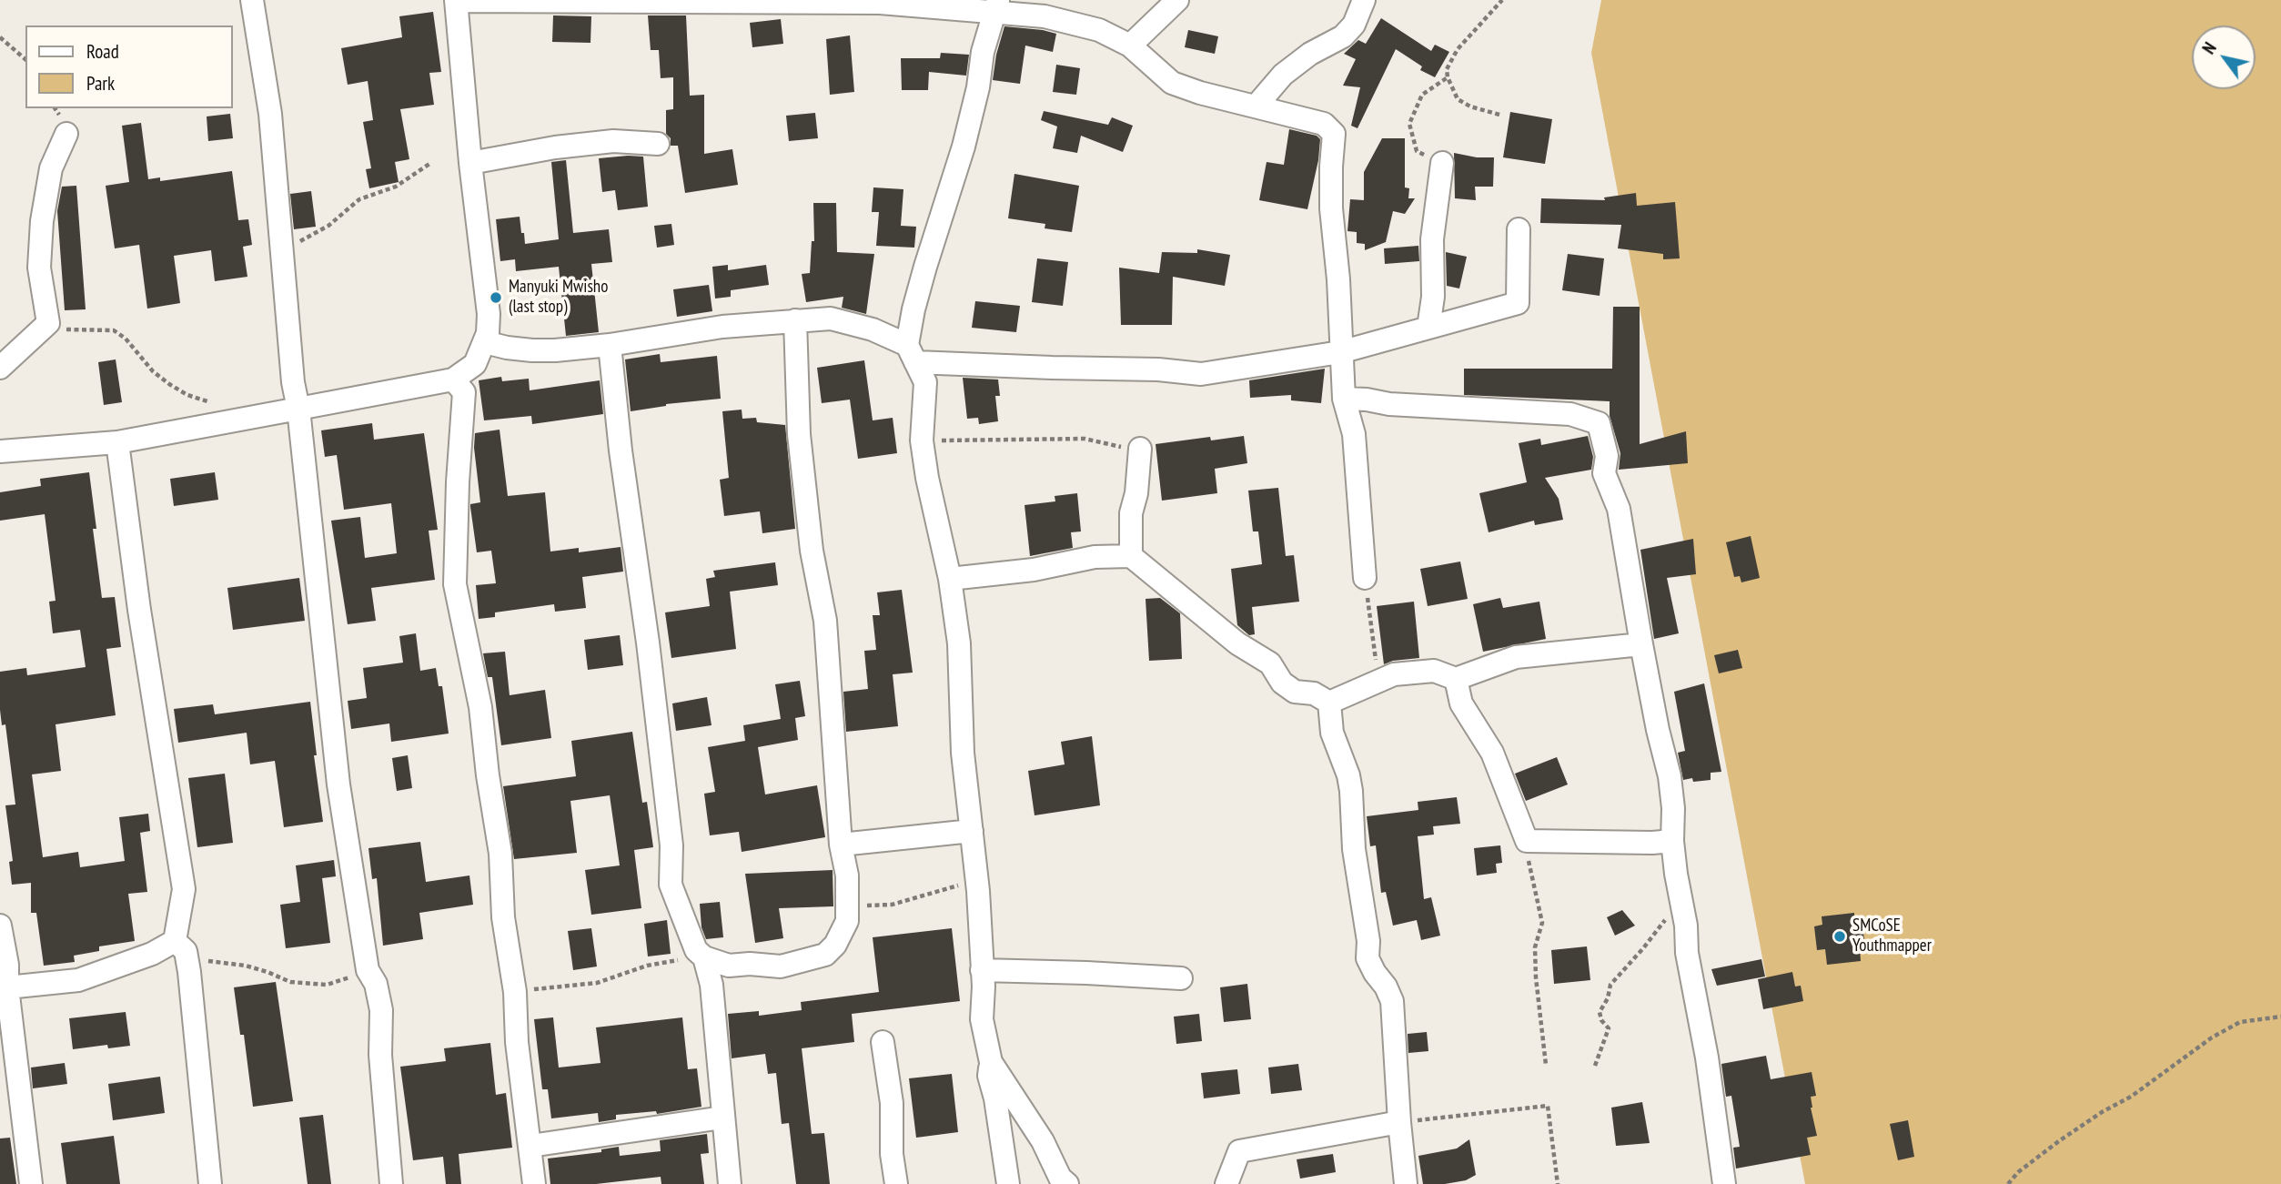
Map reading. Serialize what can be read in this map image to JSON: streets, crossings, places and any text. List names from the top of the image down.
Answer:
{
  "places": ["Manyuki Mwisho (last stop)", "SMCoSE Youthmapper"],
  "legend": ["Road", "Park"],
  "north": "top left"
}
